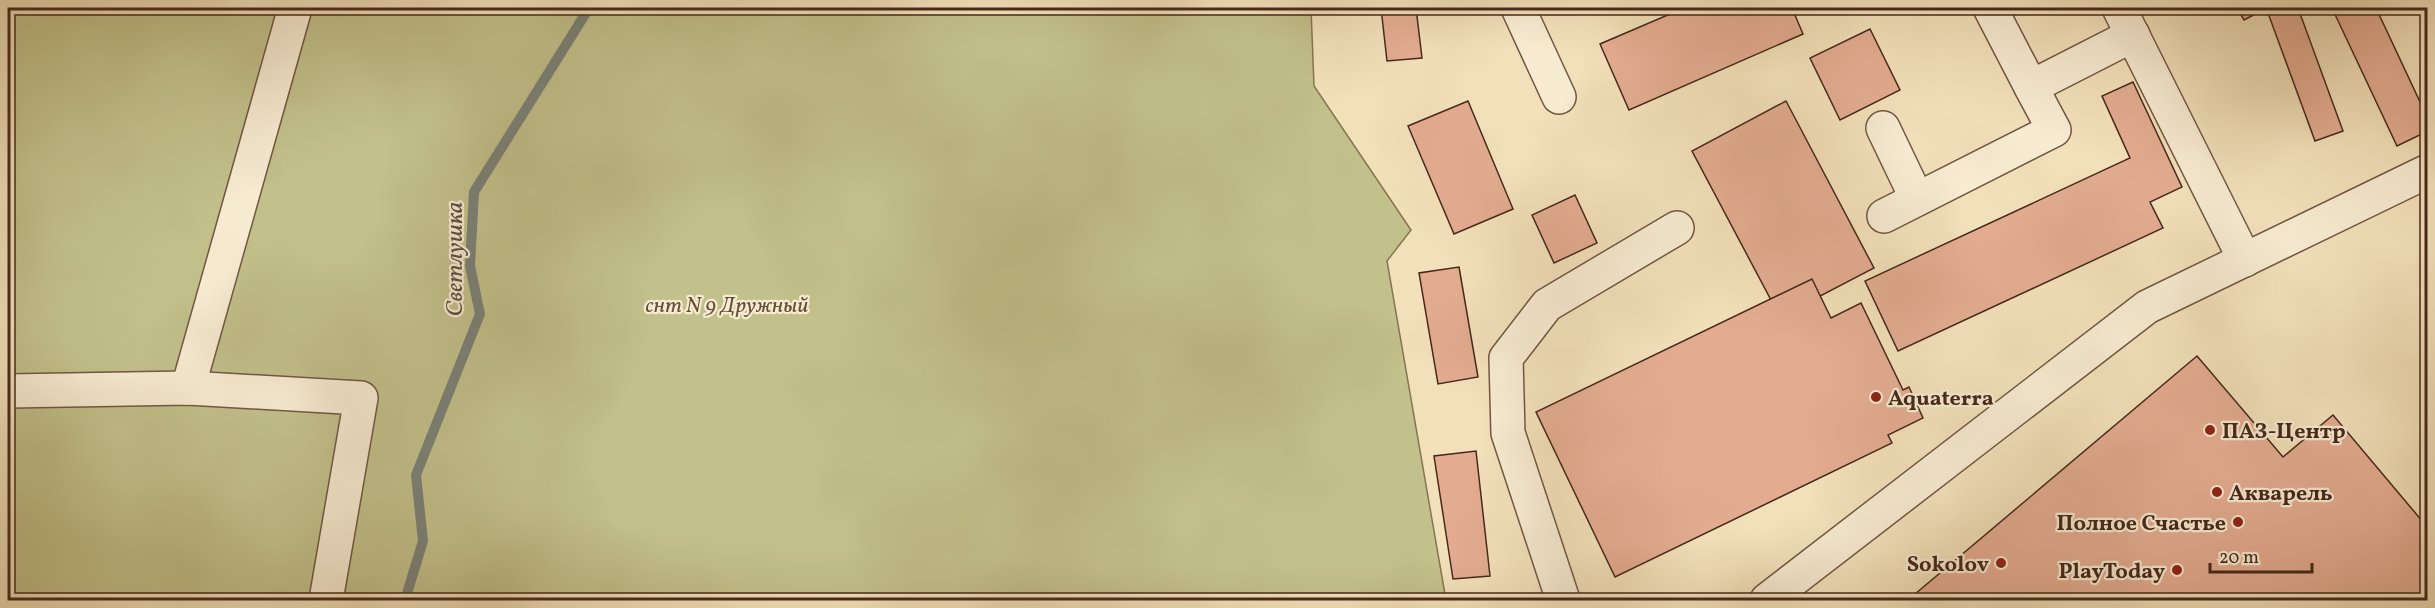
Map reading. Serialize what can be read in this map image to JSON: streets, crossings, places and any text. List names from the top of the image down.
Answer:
{
  "water": ["Светлушка"],
  "parks": ["снт N 9 Дружный"],
  "places": [
    "Aquaterra",
    "ПАЗ-Центр",
    "Акварель",
    "Полное Счастье",
    "Sokolov",
    "PlayToday"
  ],
  "scale_bar": "20 m"
}
